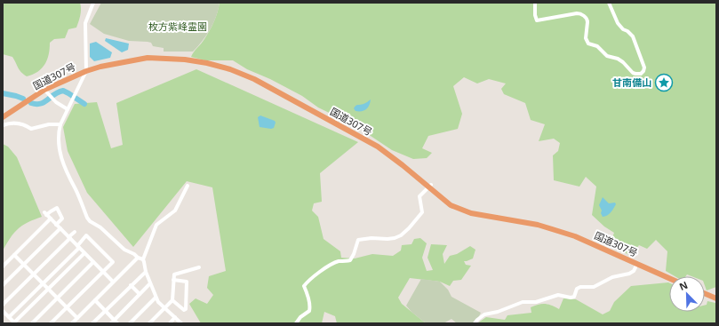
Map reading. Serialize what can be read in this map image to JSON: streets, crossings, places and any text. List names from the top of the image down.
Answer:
{
  "streets": {
    "highway": ["国道307号"]
  },
  "parks": ["枚方紫峰霊園"],
  "places": {
    "place": ["甘南備山"]
  },
  "north": "top left"
}
